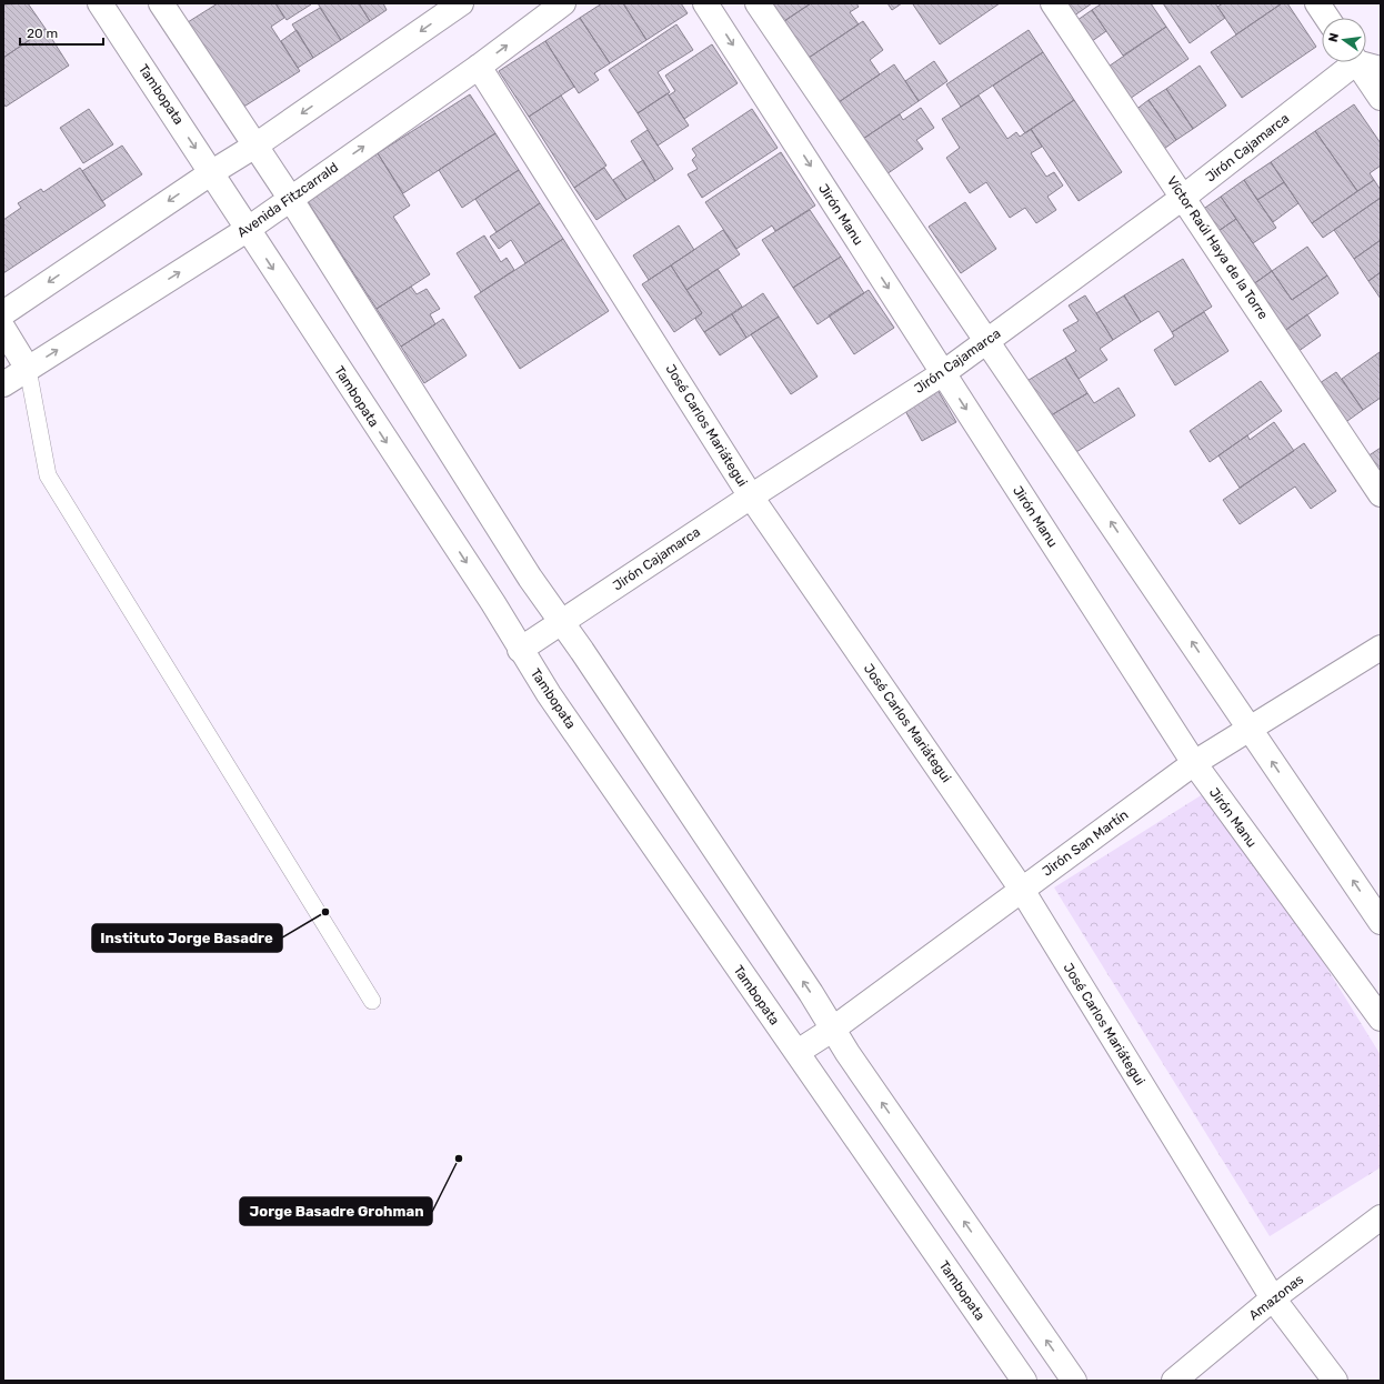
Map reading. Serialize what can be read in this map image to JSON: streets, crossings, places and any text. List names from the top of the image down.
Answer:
{
  "streets": {
    "street": [
      "Tambopata",
      "Jirón Cajamarca",
      "Avenida Fitzcarrald",
      "Jirón Manu",
      "Víctor Raúl Haya de la Torre",
      "José Carlos Mariátegui",
      "Jirón San Martín",
      "Amazonas"
    ]
  },
  "crossings": [
    ["Tambopata", "Jirón Cajamarca"],
    ["Tambopata", "Avenida Fitzcarrald"],
    ["Tambopata", "Jirón San Martín"],
    ["Jirón Cajamarca", "Jirón Manu"],
    ["Jirón Cajamarca", "Víctor Raúl Haya de la Torre"],
    ["Jirón Cajamarca", "José Carlos Mariátegui"],
    ["Avenida Fitzcarrald", "José Carlos Mariátegui"],
    ["Jirón Manu", "Jirón San Martín"],
    ["José Carlos Mariátegui", "Jirón San Martín"],
    ["José Carlos Mariátegui", "Amazonas"]
  ],
  "places": ["Instituto Jorge Basadre", "Jorge Basadre Grohman"],
  "scale_bar": "20 m",
  "north": "left"
}
